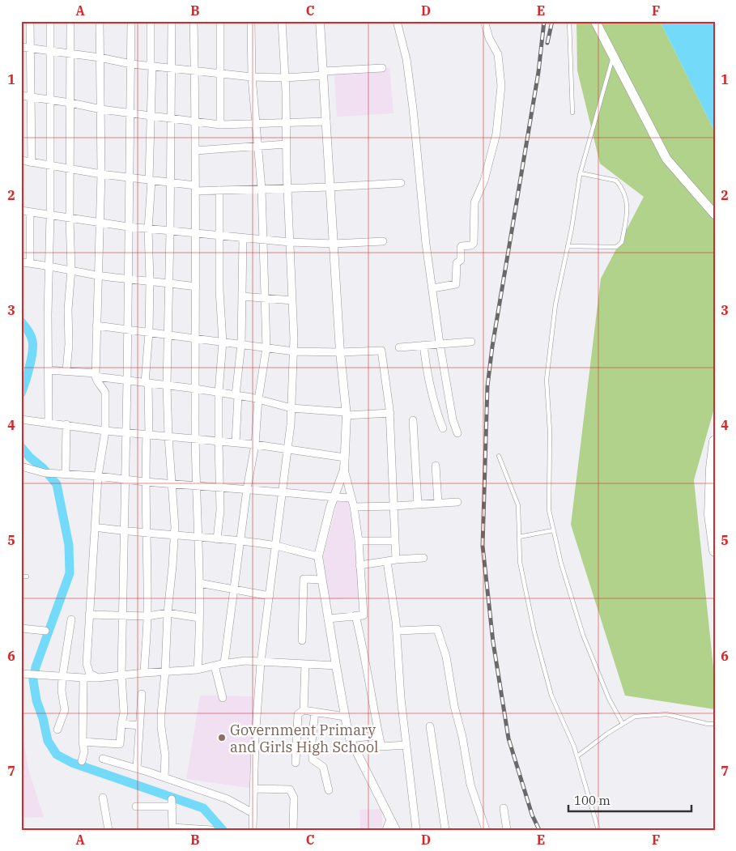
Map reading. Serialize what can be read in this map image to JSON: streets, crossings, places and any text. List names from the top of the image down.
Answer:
{
  "places": ["Government Primary and Girls High School"],
  "scale_bar": "100 m",
  "grid": {
    "columns": [
      "A",
      "B",
      "C",
      "D",
      "E",
      "F"
    ],
    "rows": [
      "1",
      "2",
      "3",
      "4",
      "5",
      "6",
      "7"
    ]
  }
}
